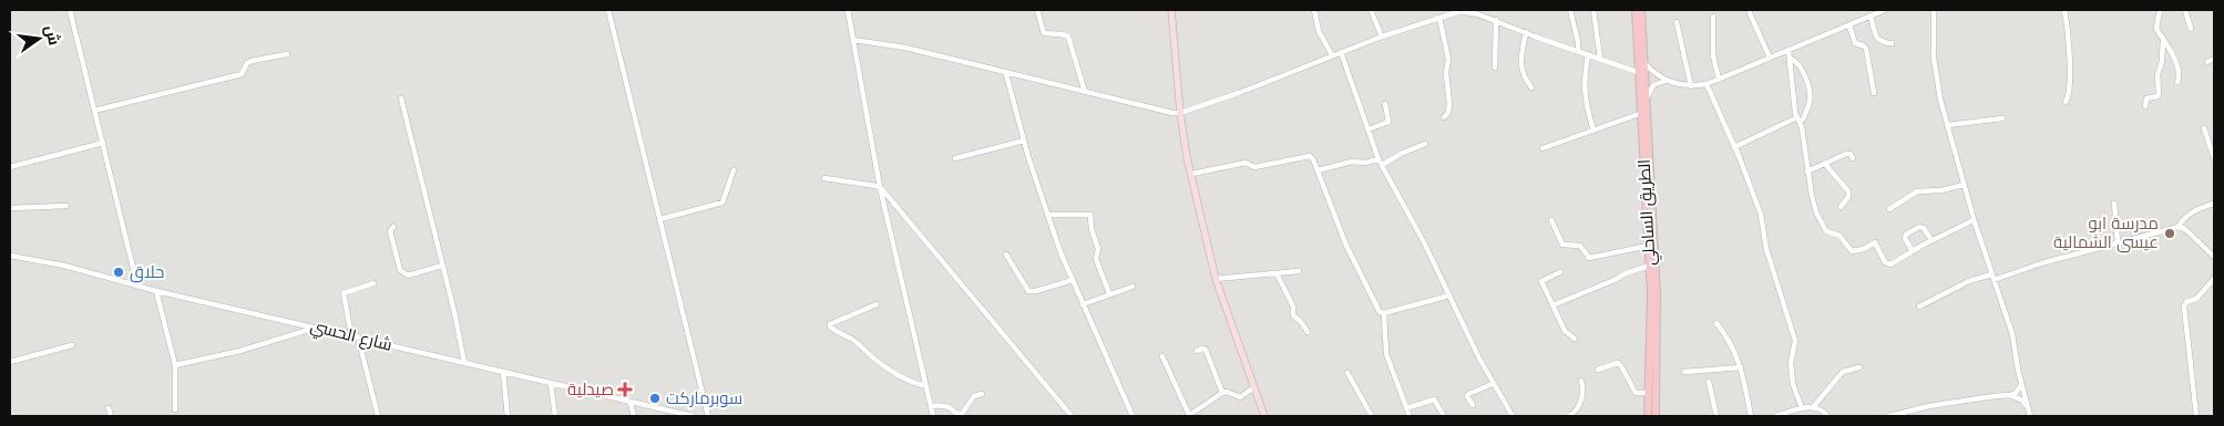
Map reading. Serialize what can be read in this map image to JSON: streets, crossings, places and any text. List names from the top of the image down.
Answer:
{
  "streets": {
    "highway": ["الطريق الساحلي"],
    "street": ["شارع الحسي"]
  },
  "places": {
    "other": ["مدرسة ابو عيسى الشمالية", "حلاق", "سوبرماركت"],
    "health": ["صيدلية"]
  },
  "north": "right"
}
